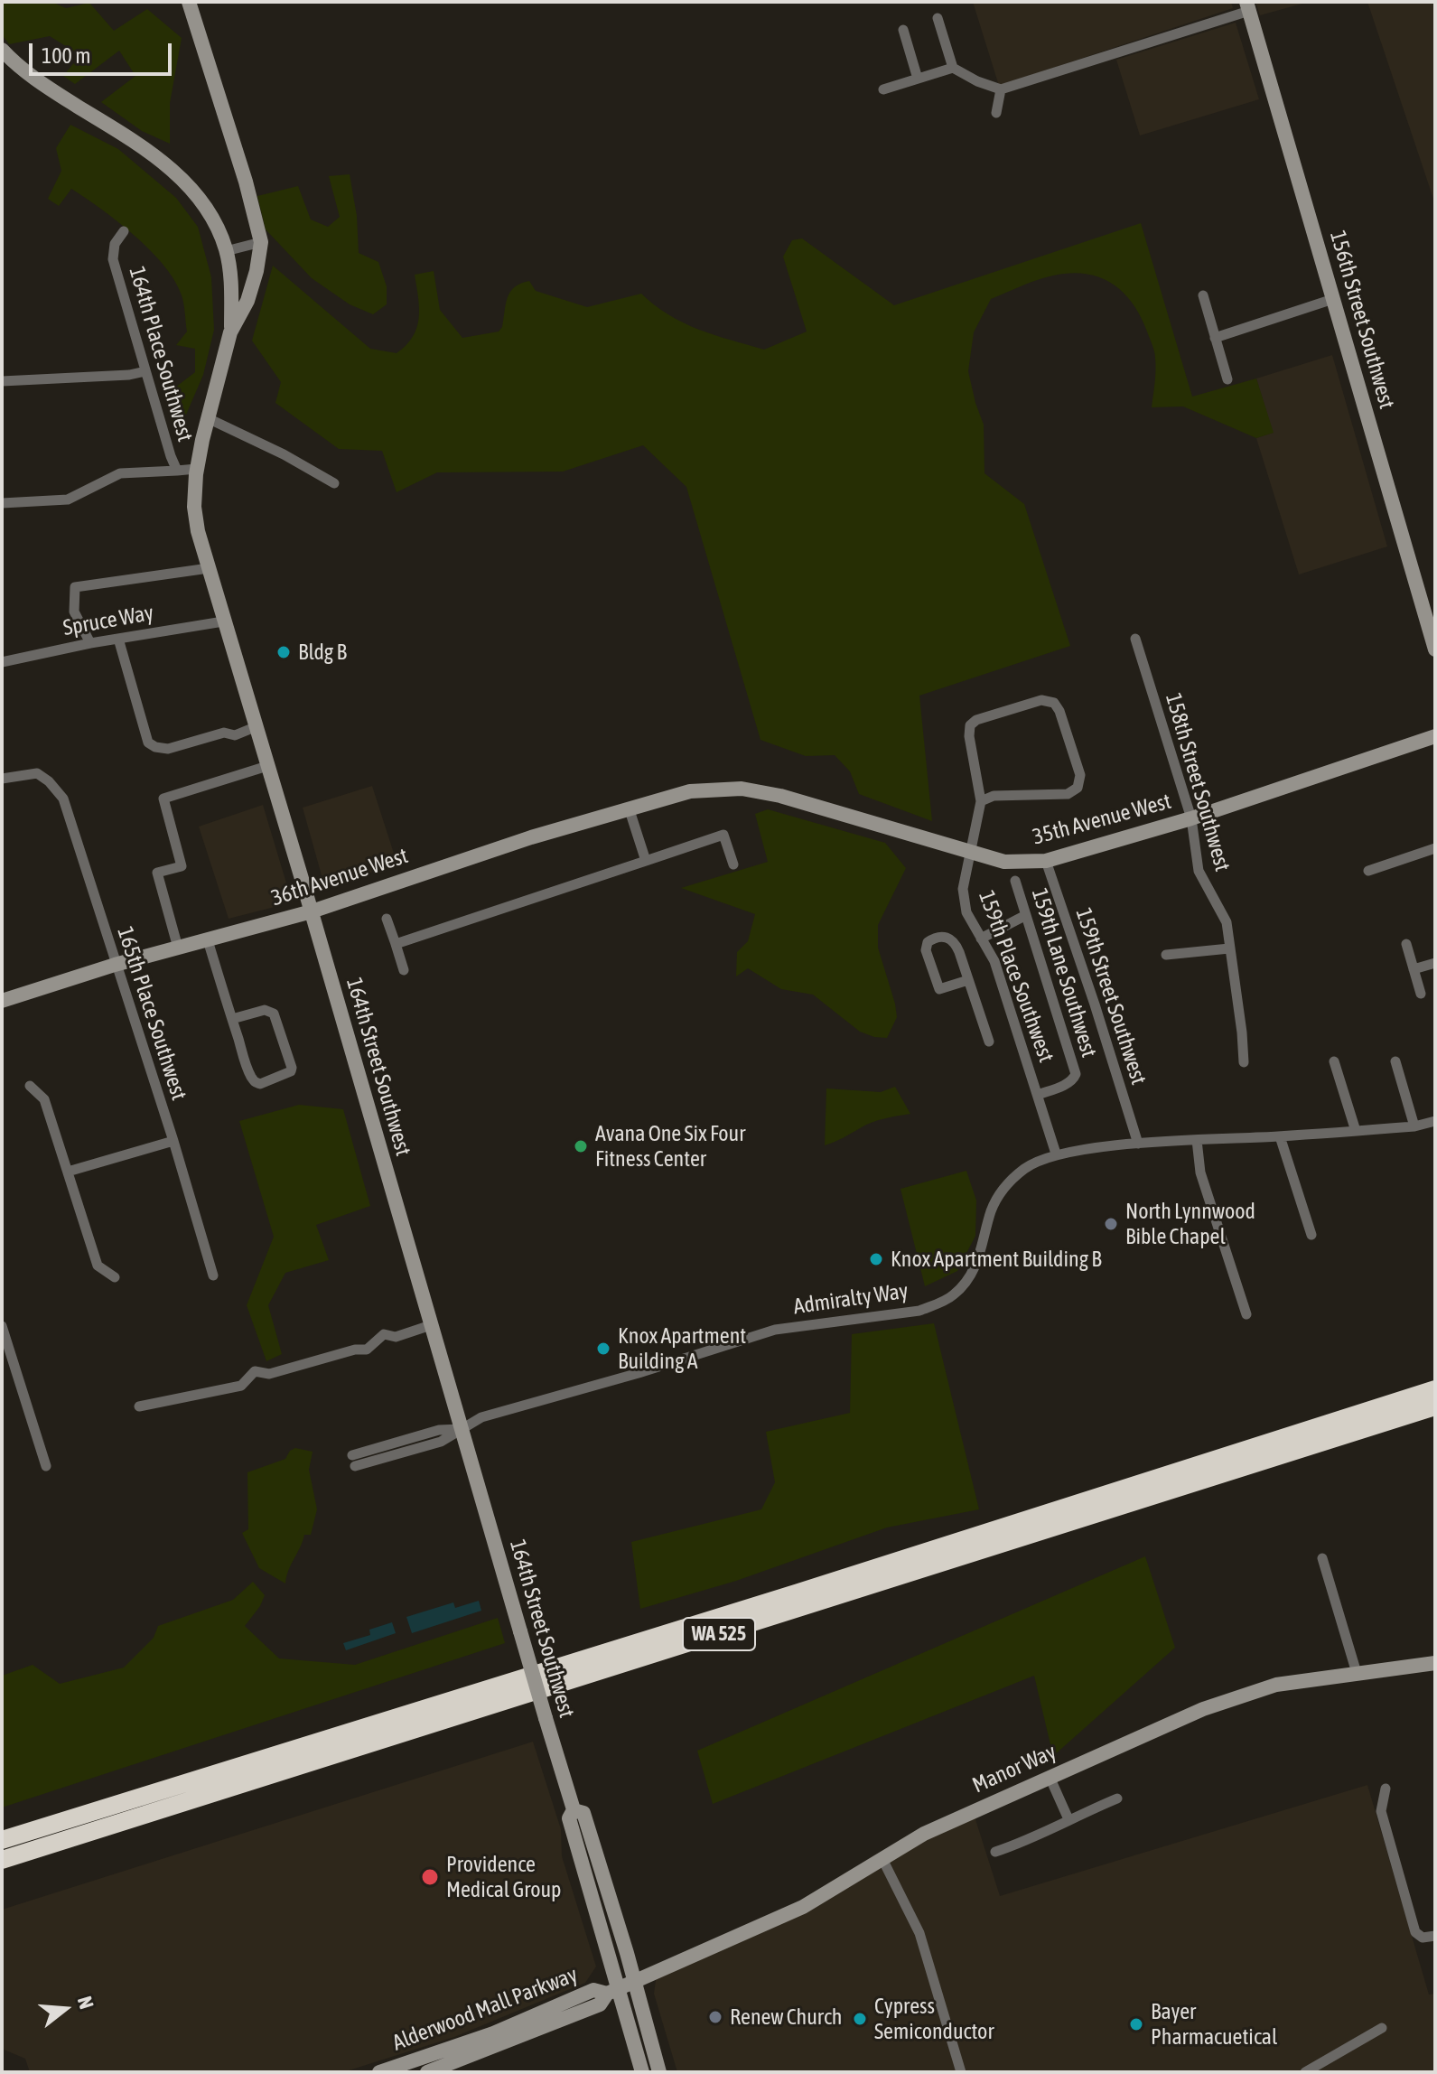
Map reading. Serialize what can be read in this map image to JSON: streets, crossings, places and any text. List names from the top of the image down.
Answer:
{
  "streets": {
    "highway": ["WA 525"],
    "main road": [
      "156th Street Southwest",
      "35th Avenue West",
      "36th Avenue West",
      "164th Street Southwest",
      "Manor Way",
      "Alderwood Mall Parkway"
    ],
    "street": [
      "164th Place Southwest",
      "Spruce Way",
      "158th Street Southwest",
      "159th Lane Southwest",
      "159th Place Southwest",
      "159th Street Southwest",
      "165th Place Southwest",
      "Admiralty Way"
    ]
  },
  "crossings": [
    ["164th Place Southwest", "164th Street Southwest"],
    ["Spruce Way", "164th Street Southwest"],
    ["158th Street Southwest", "35th Avenue West"],
    ["35th Avenue West", "36th Avenue West"],
    ["35th Avenue West", "159th Place Southwest"],
    ["35th Avenue West", "159th Street Southwest"],
    ["36th Avenue West", "165th Place Southwest"],
    ["36th Avenue West", "164th Street Southwest"],
    ["159th Lane Southwest", "159th Place Southwest"],
    ["159th Place Southwest", "Admiralty Way"],
    ["159th Street Southwest", "Admiralty Way"],
    ["164th Street Southwest", "Admiralty Way"],
    ["164th Street Southwest", "Manor Way"],
    ["164th Street Southwest", "Alderwood Mall Parkway"],
    ["Manor Way", "Alderwood Mall Parkway"]
  ],
  "places": [
    "Bldg B",
    "Avana One Six Four Fitness Center",
    "North Lynnwood Bible Chapel",
    "Knox Apartment Building B",
    "Knox Apartment Building A",
    "Providence Medical Group",
    "Renew Church",
    "Cypress Semiconductor",
    "Bayer Pharmacuetical"
  ],
  "scale_bar": "100 m",
  "north": "right"
}
